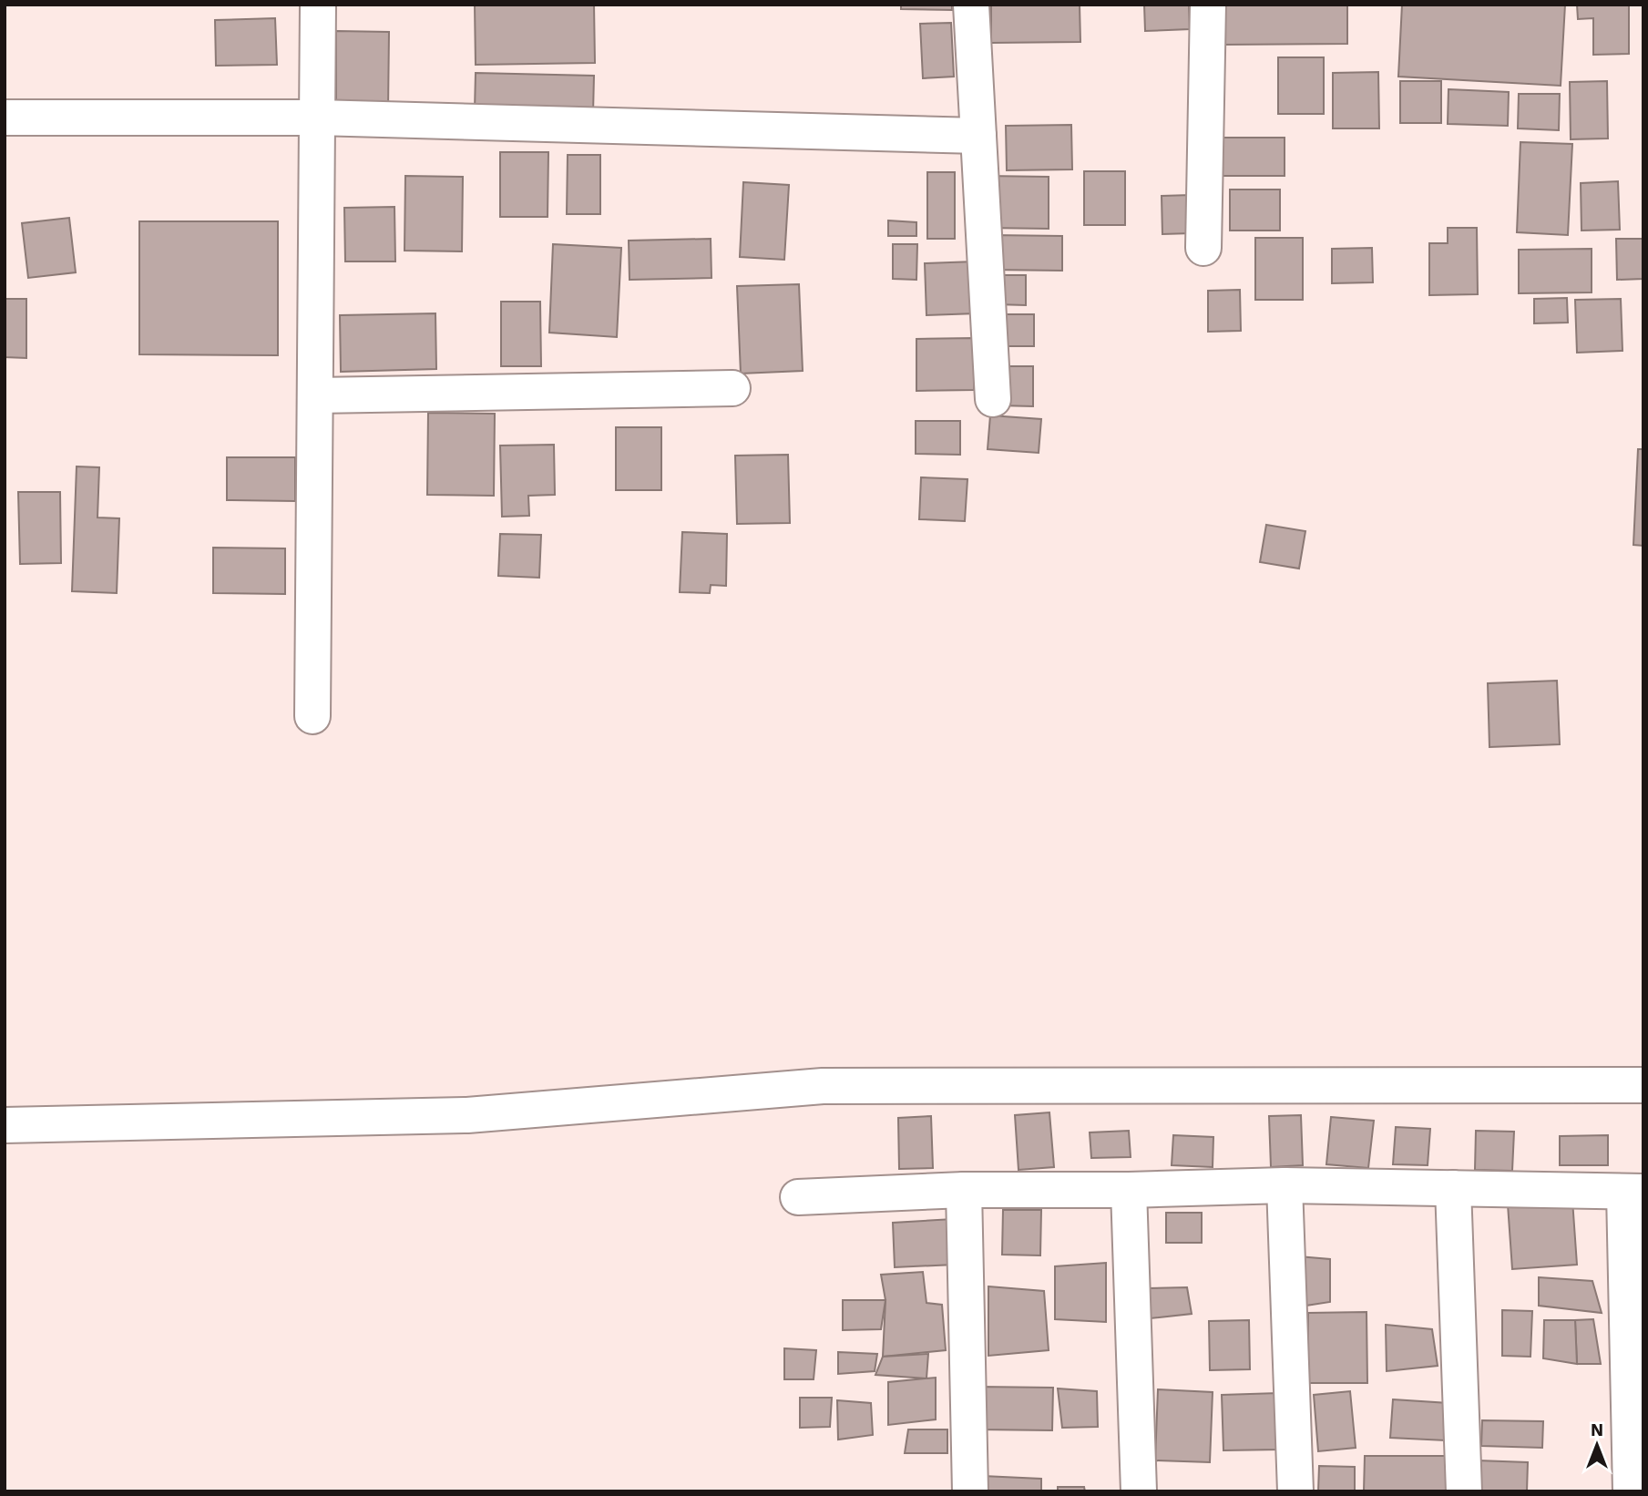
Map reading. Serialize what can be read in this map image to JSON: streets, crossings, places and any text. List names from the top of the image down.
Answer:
{
  "north": "top"
}
